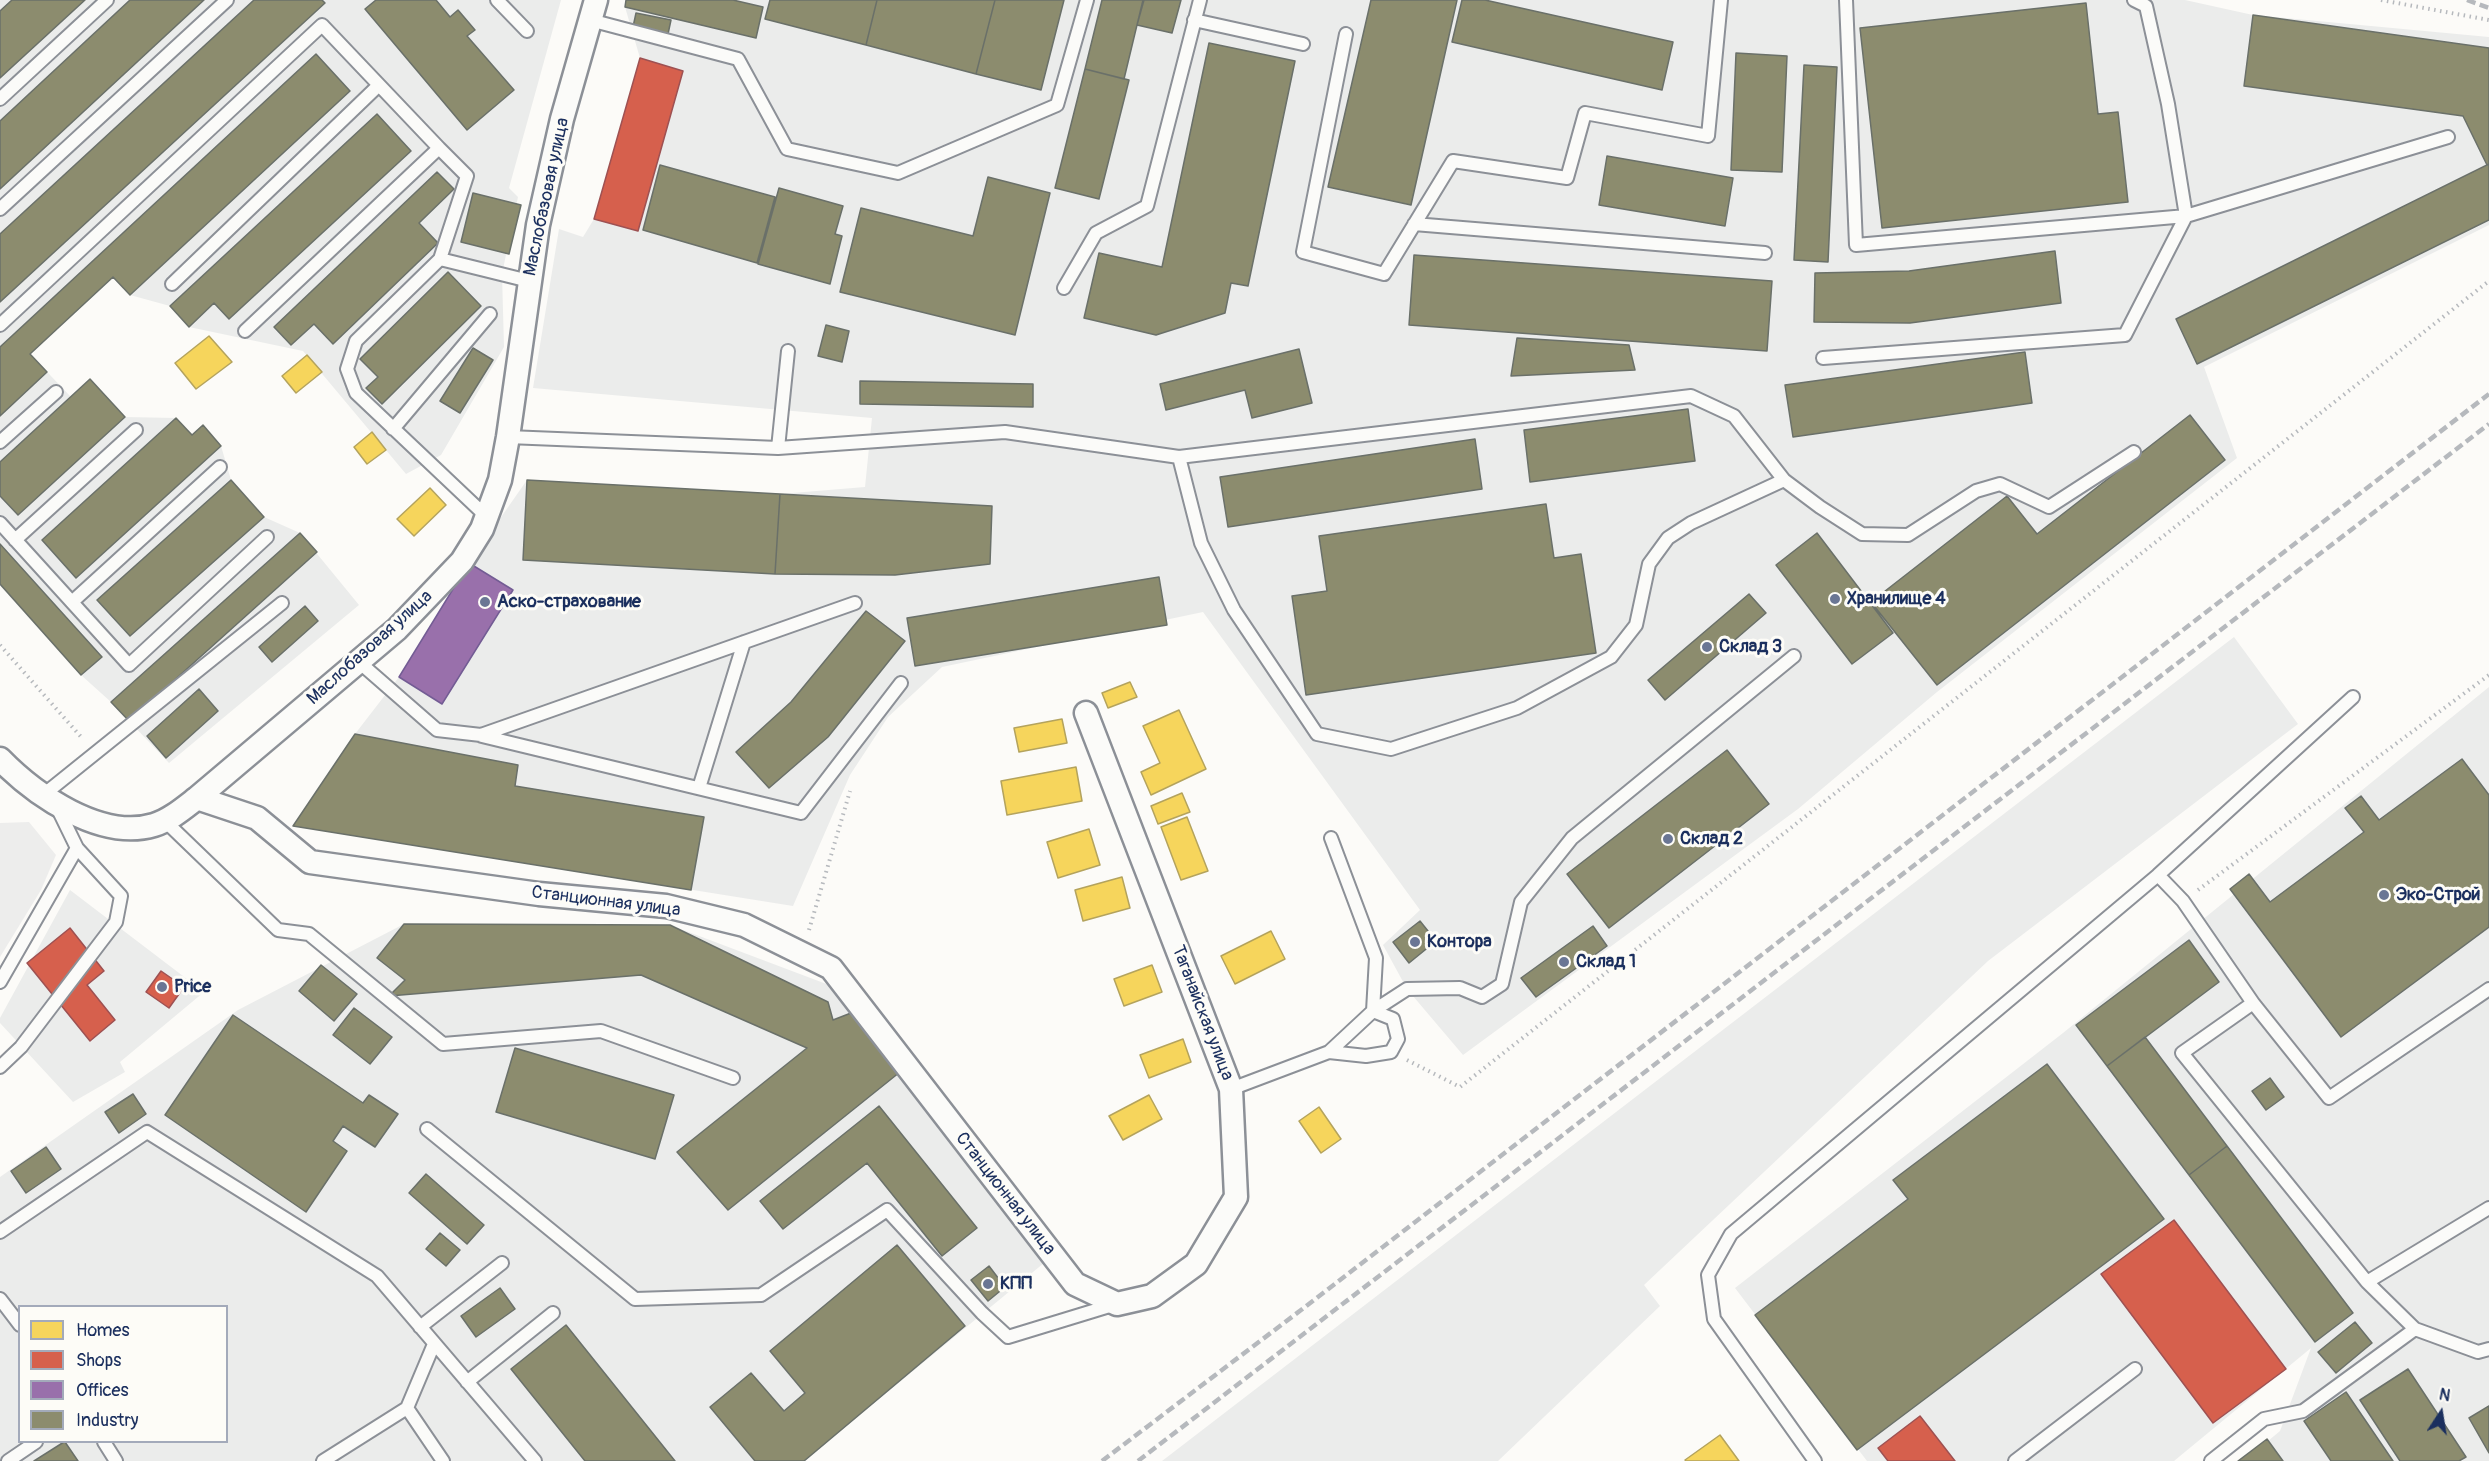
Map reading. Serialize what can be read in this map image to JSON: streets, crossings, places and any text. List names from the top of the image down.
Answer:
{
  "streets": {
    "street": ["Маслобазовая улица", "Станционная улица", "Таганайская улица"]
  },
  "crossings": [
    ["Маслобазовая улица", "Станционная улица"],
    ["Станционная улица", "Таганайская улица"]
  ],
  "places": [
    "Хранилище 4",
    "Аско-страхование",
    "Склад 3",
    "Склад 2",
    "Эко-Строй",
    "Контора",
    "Склад 1",
    "Price",
    "КПП"
  ],
  "legend": [
    "Homes",
    "Shops",
    "Offices",
    "Industry"
  ],
  "north": "top"
}
